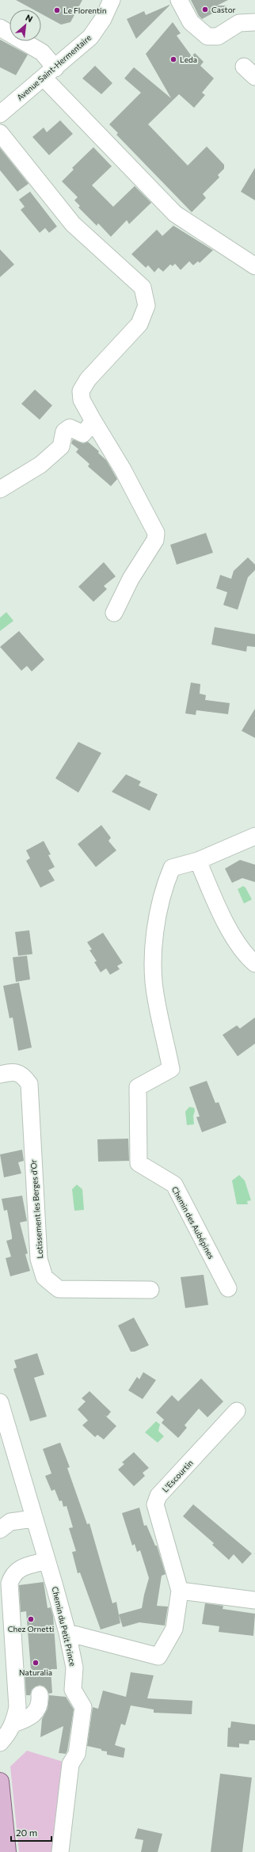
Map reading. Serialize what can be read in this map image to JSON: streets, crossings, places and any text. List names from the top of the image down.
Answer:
{
  "streets": {
    "street": [
      "Avenue Saint-Hermentaire",
      "Lotissement les Berges d'Or",
      "Chemin des Aubépines",
      "L'Escourtin",
      "Chemin du Petit Prince"
    ]
  },
  "crossings": [
    ["L'Escourtin", "Chemin du Petit Prince"]
  ],
  "places": [
    "Castor",
    "Le Florentin",
    "Leda",
    "Chez Ornetti",
    "Naturalia"
  ],
  "scale_bar": "20 m",
  "north": "top right"
}
